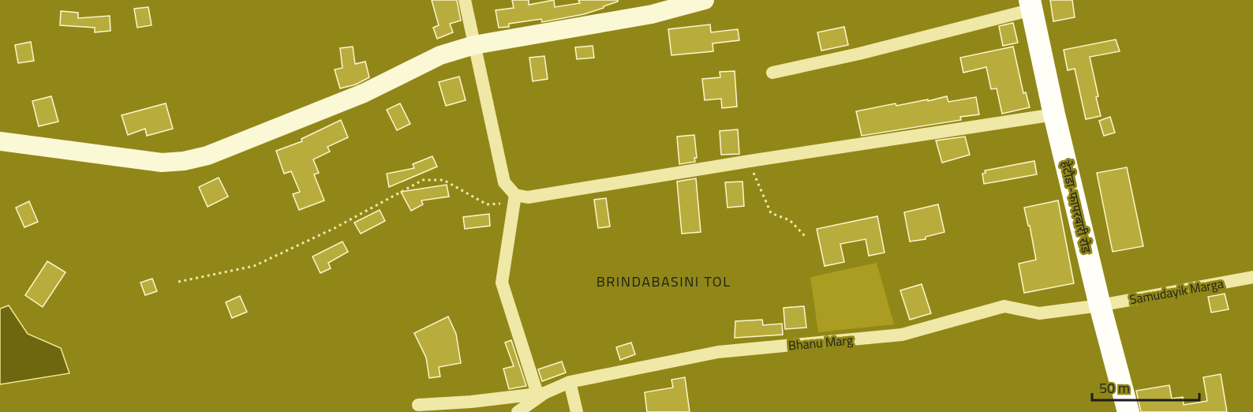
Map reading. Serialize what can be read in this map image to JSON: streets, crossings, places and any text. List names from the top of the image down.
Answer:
{
  "streets": {
    "highway": ["हेटौडा-फापरबारी रोड"],
    "street": ["Samudayik Marga", "Bhanu Marg"]
  },
  "crossings": [
    ["हेटौडा-फापरबारी रोड", "Samudayik Marga"],
    ["हेटौडा-फापरबारी रोड", "Bhanu Marg"],
    ["Samudayik Marga", "Bhanu Marg"]
  ],
  "districts": ["BRINDABASINI TOL"],
  "scale_bar": "50 m"
}
